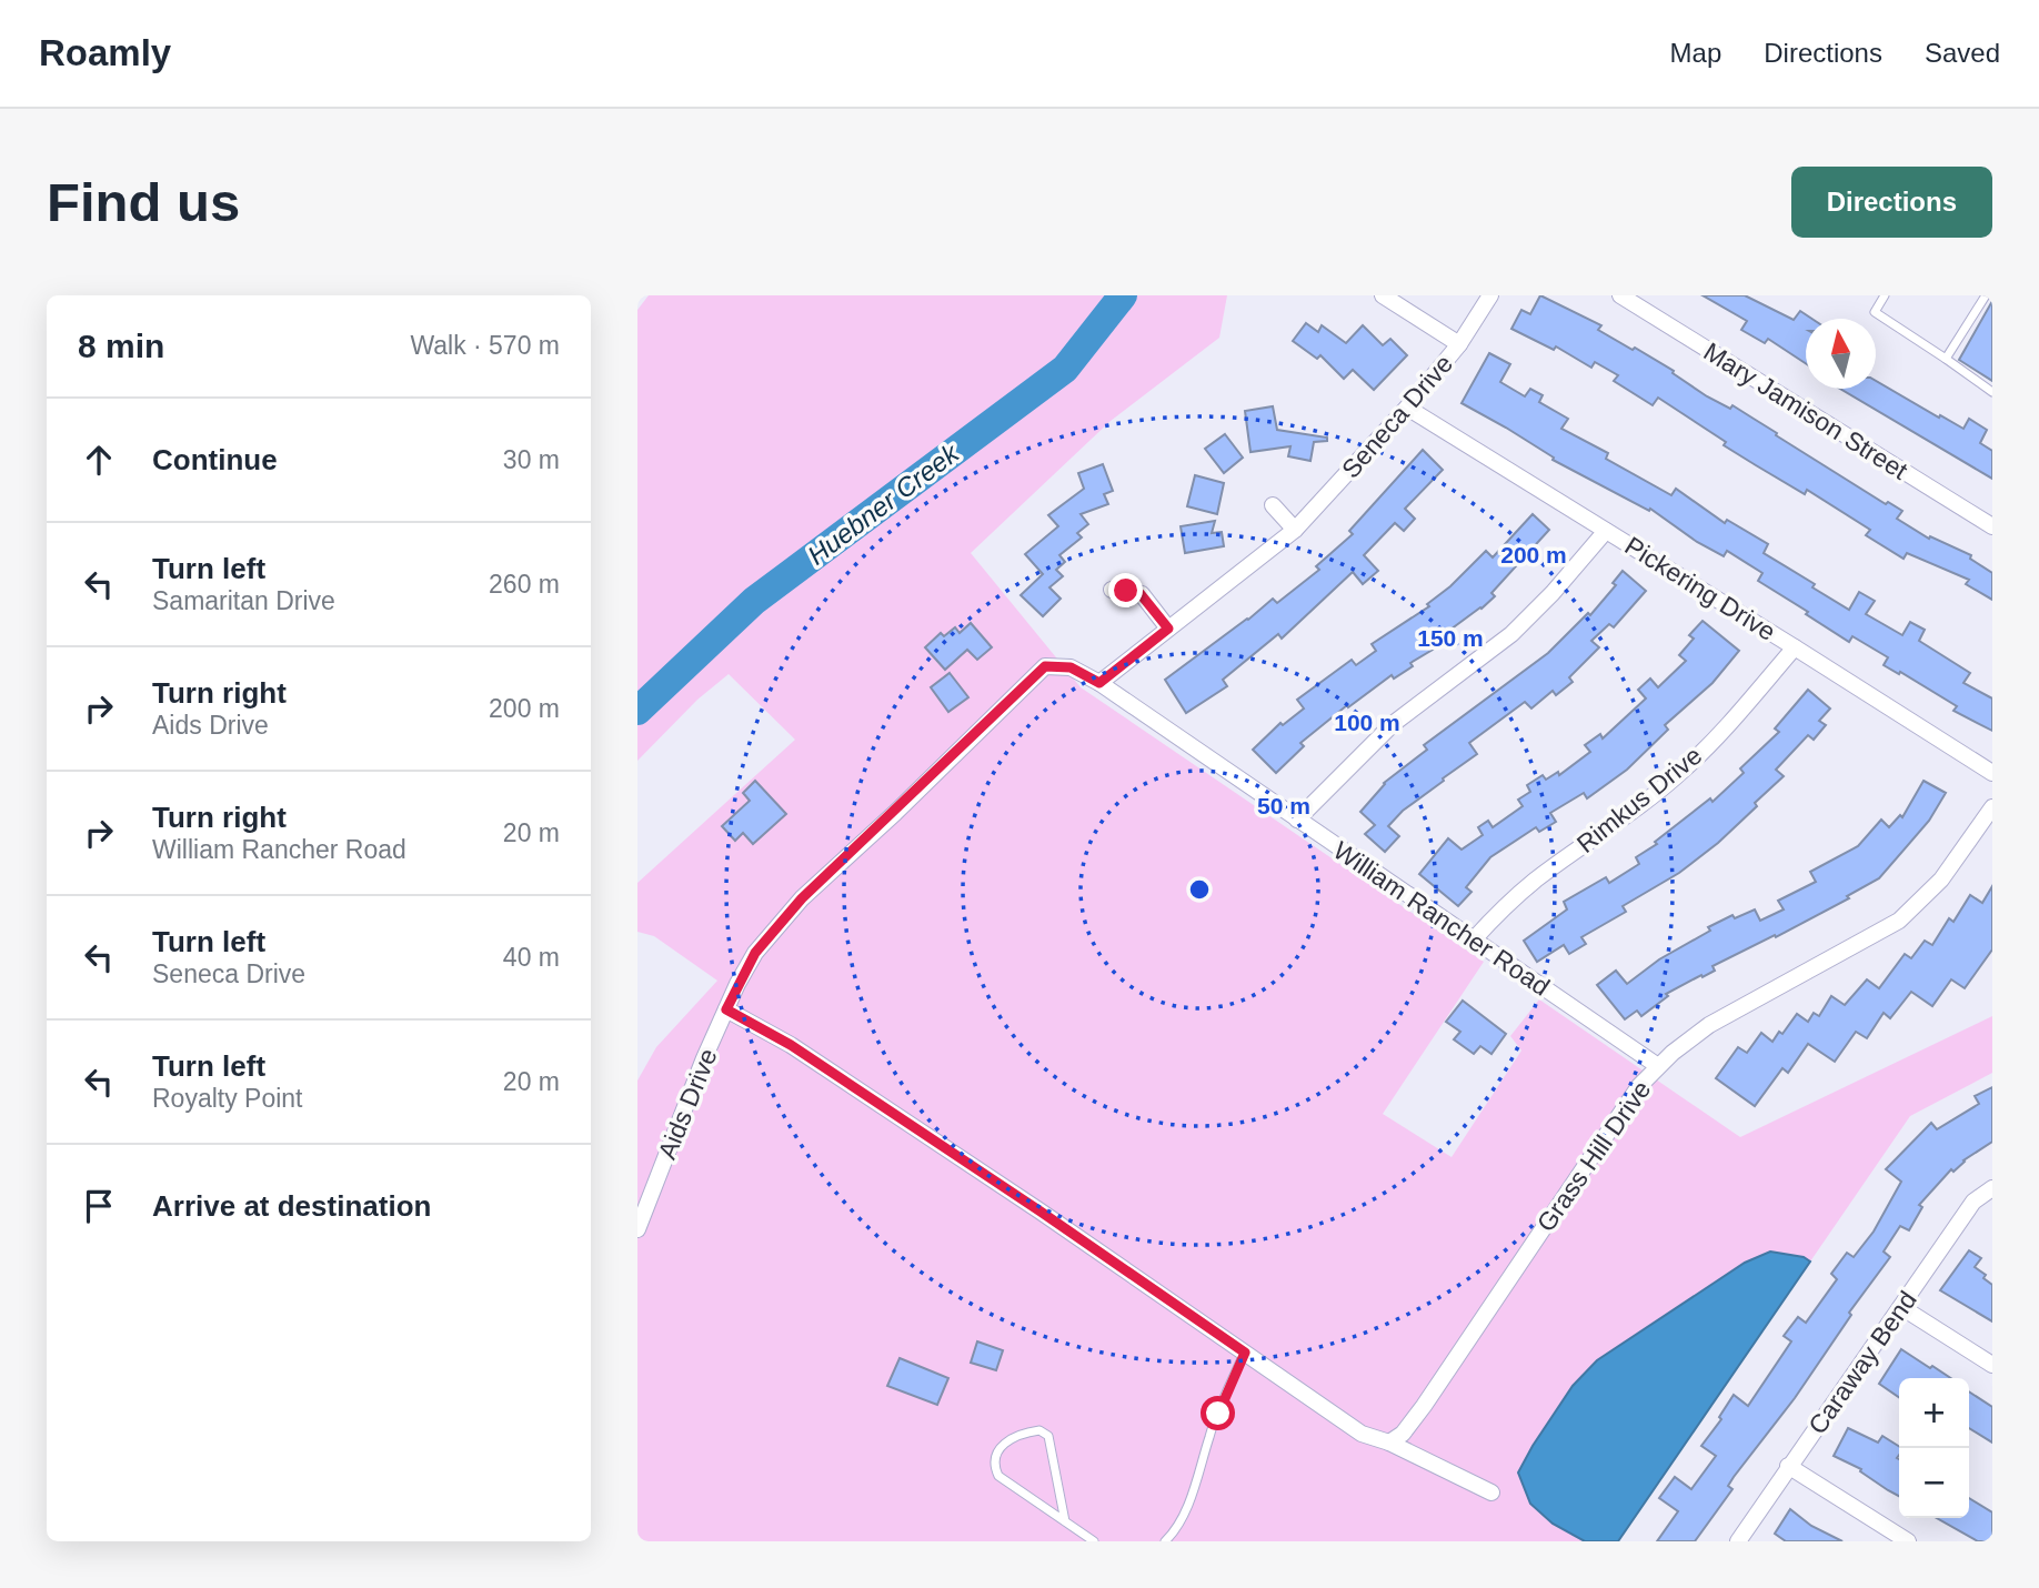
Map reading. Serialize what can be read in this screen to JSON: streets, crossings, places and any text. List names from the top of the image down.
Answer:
{
  "streets": {
    "street": [
      "Mary Jamison Street",
      "Seneca Drive",
      "Pickering Drive",
      "Rimkus Drive",
      "William Rancher Road",
      "Aids Drive",
      "Grass Hill Drive",
      "Caraway Bend"
    ]
  },
  "crossings": [
    ["Seneca Drive", "Pickering Drive"],
    ["Seneca Drive", "William Rancher Road"],
    ["Pickering Drive", "Rimkus Drive"],
    ["Rimkus Drive", "William Rancher Road"],
    ["William Rancher Road", "Aids Drive"],
    ["William Rancher Road", "Grass Hill Drive"]
  ],
  "water": ["Huebner Creek"],
  "north": "top",
  "page": {
    "header": "Roamly",
    "nav": ["Map", "Directions", "Saved"],
    "buttons": "Directions",
    "title": "Find us",
    "heading": ["8 min", "Walk · 570 m"],
    "list": [
      ["Continue", "30 m"],
      ["Turn left", "Samaritan Drive", "260 m"],
      ["Turn right", "Aids Drive", "200 m"],
      ["Turn right", "William Rancher Road", "20 m"],
      ["Turn left", "Seneca Drive", "40 m"],
      ["Turn left", "Royalty Point", "20 m"],
      "Arrive at destination"
    ],
    "map_buttons": ["+", "−"]
  },
  "rings": [
    "200 m",
    "150 m",
    "100 m",
    "50 m"
  ]
}
